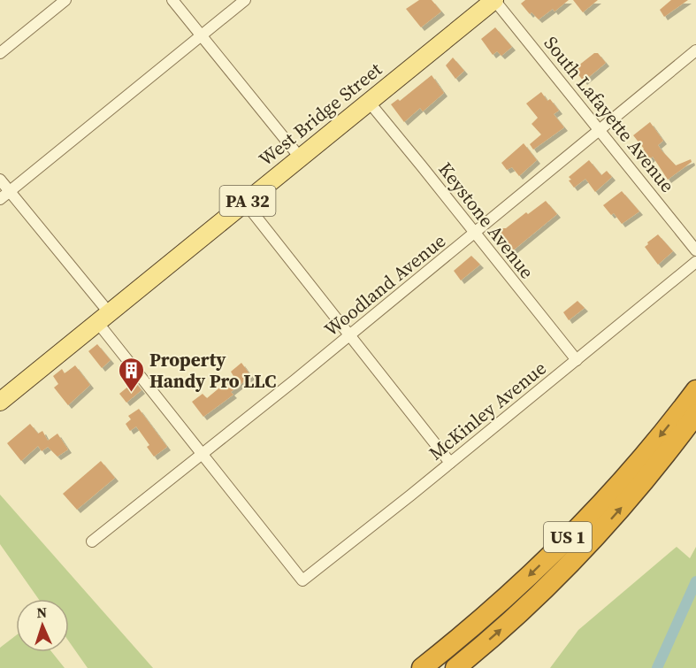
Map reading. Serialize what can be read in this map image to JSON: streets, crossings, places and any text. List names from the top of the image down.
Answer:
{
  "streets": {
    "highway": ["US 1"],
    "main road": ["West Bridge Street", "PA 32"],
    "street": [
      "South Lafayette Avenue",
      "Keystone Avenue",
      "Woodland Avenue",
      "McKinley Avenue"
    ]
  },
  "crossings": [
    ["West Bridge Street", "South Lafayette Avenue"],
    ["West Bridge Street", "Keystone Avenue"],
    ["South Lafayette Avenue", "Woodland Avenue"],
    ["Keystone Avenue", "Woodland Avenue"],
    ["Keystone Avenue", "McKinley Avenue"],
    ["Woodland Avenue", "McKinley Avenue"]
  ],
  "places": {
    "building": ["Property Handy Pro LLC"]
  },
  "north": "top"
}
